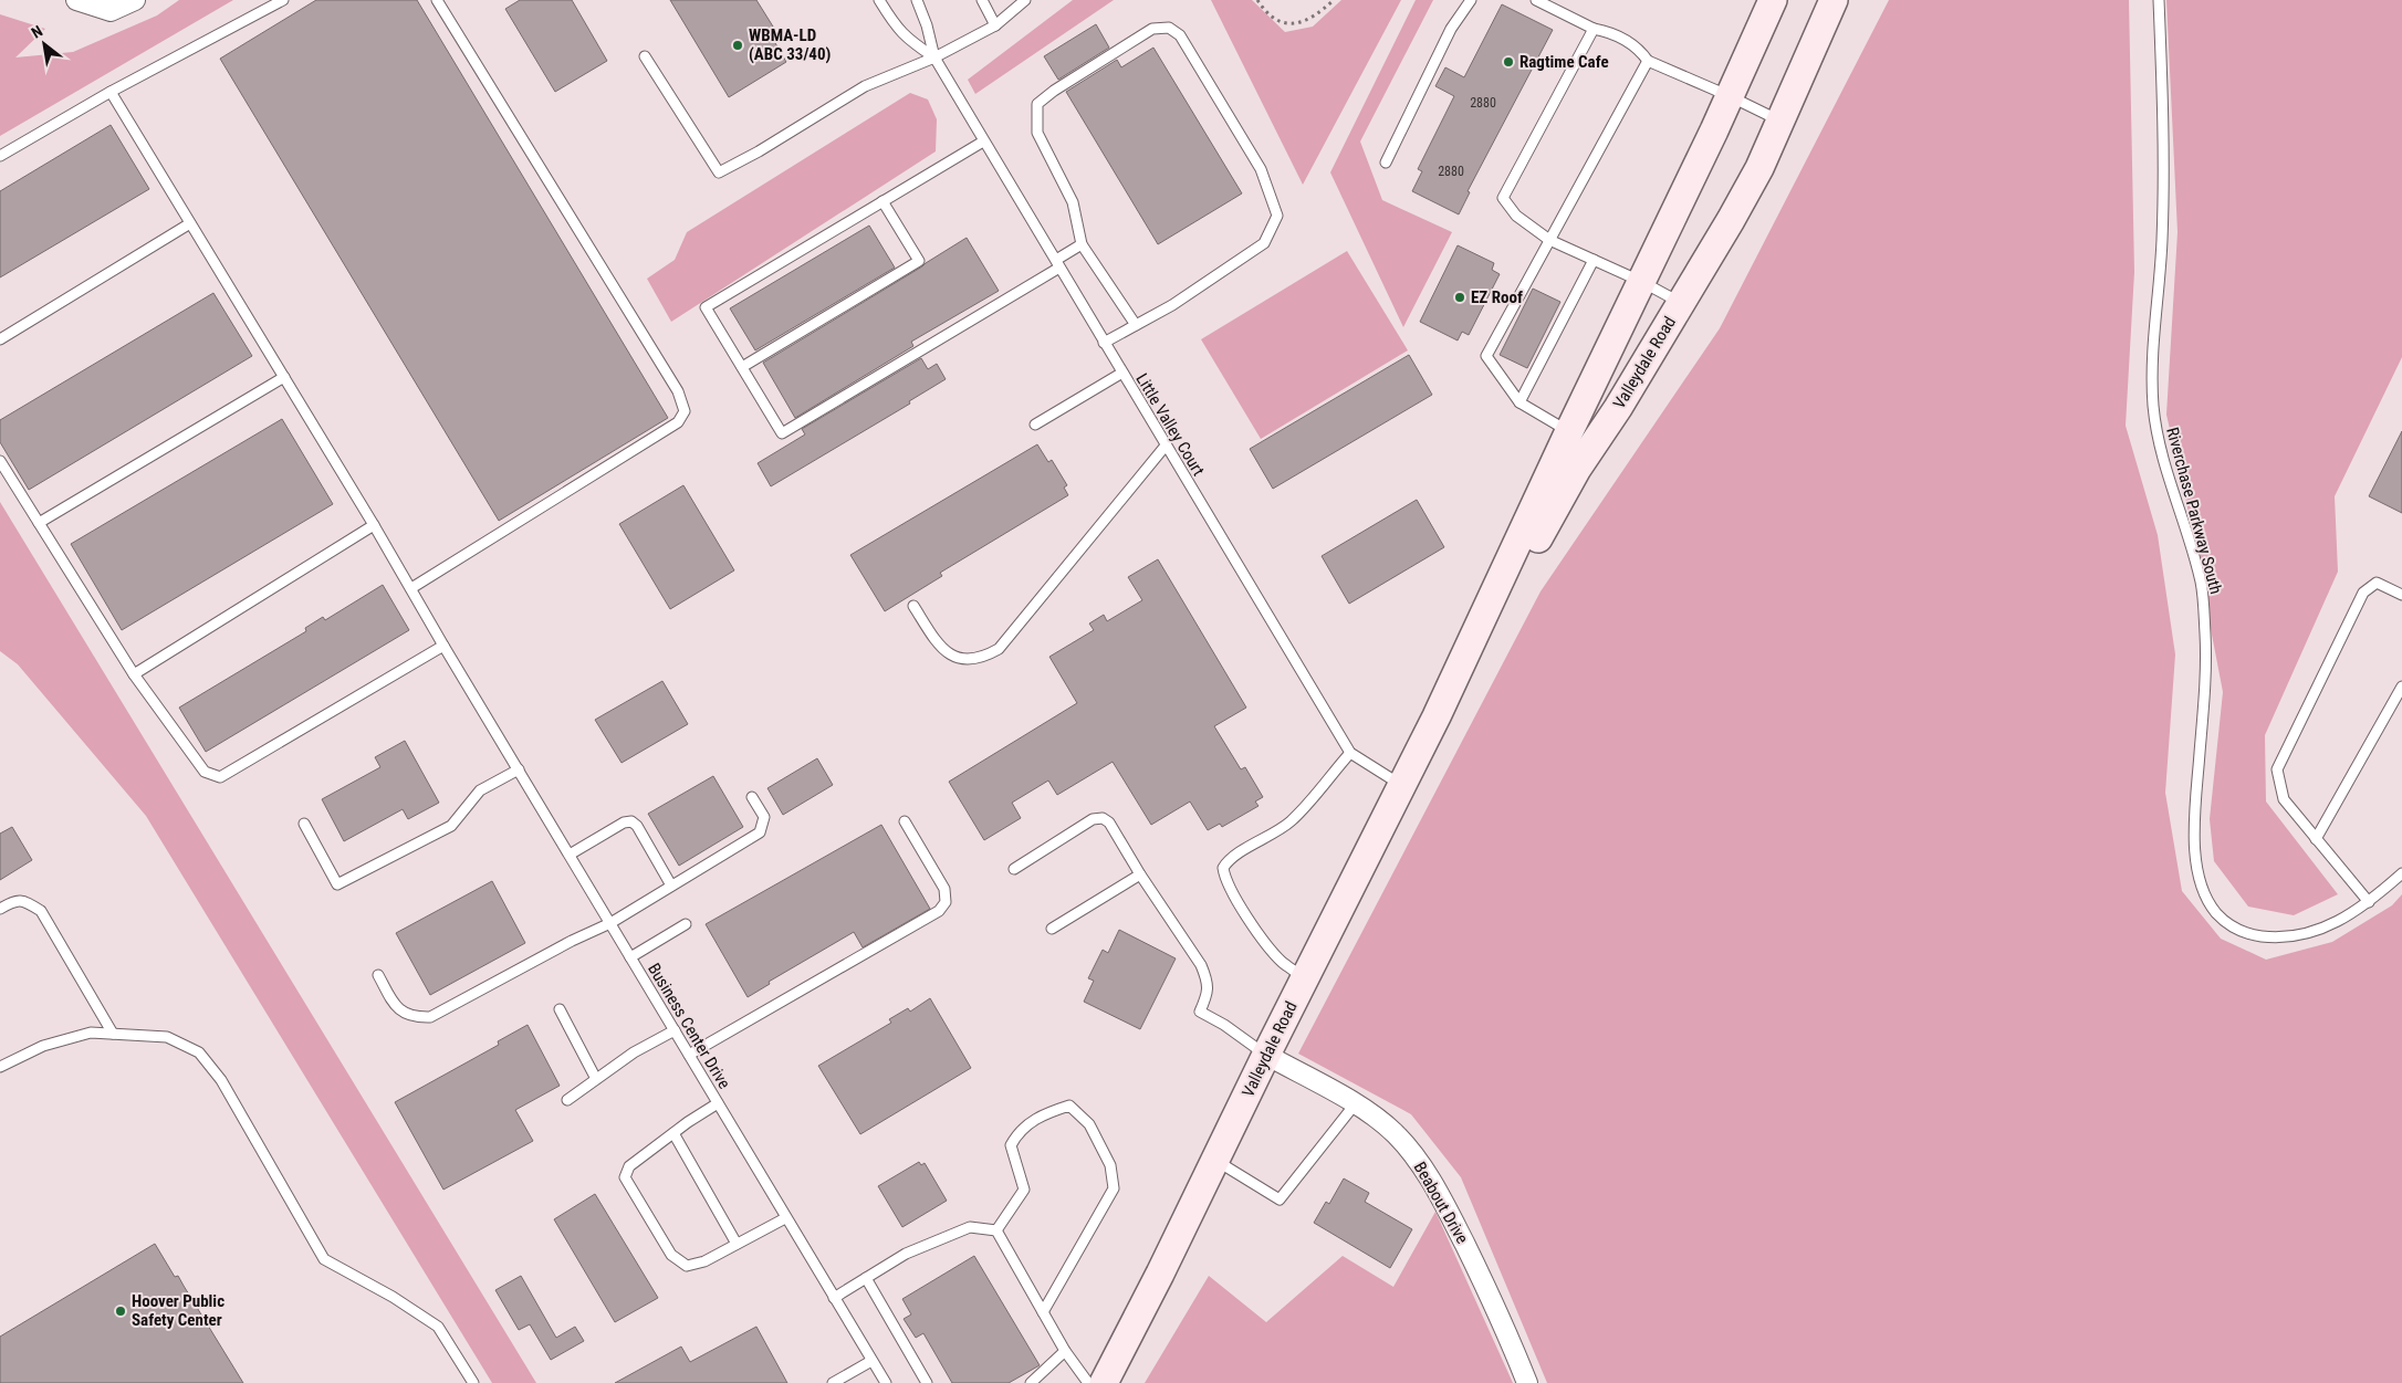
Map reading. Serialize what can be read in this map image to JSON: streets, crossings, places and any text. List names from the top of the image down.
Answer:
{
  "streets": {
    "main road": ["Valleydale Road"],
    "street": ["Beabout Drive"],
    "lane": ["Little Valley Court", "Riverchase Parkway South", "Business Center Drive"]
  },
  "crossings": [
    ["Valleydale Road", "Little Valley Court"],
    ["Valleydale Road", "Beabout Drive"]
  ],
  "places": [
    "WBMA-LD (ABC 33/40)",
    "Ragtime Cafe",
    "EZ Roof",
    "Hoover Public Safety Center"
  ],
  "house_numbers": ["2880", "2880"],
  "north": "top left"
}
